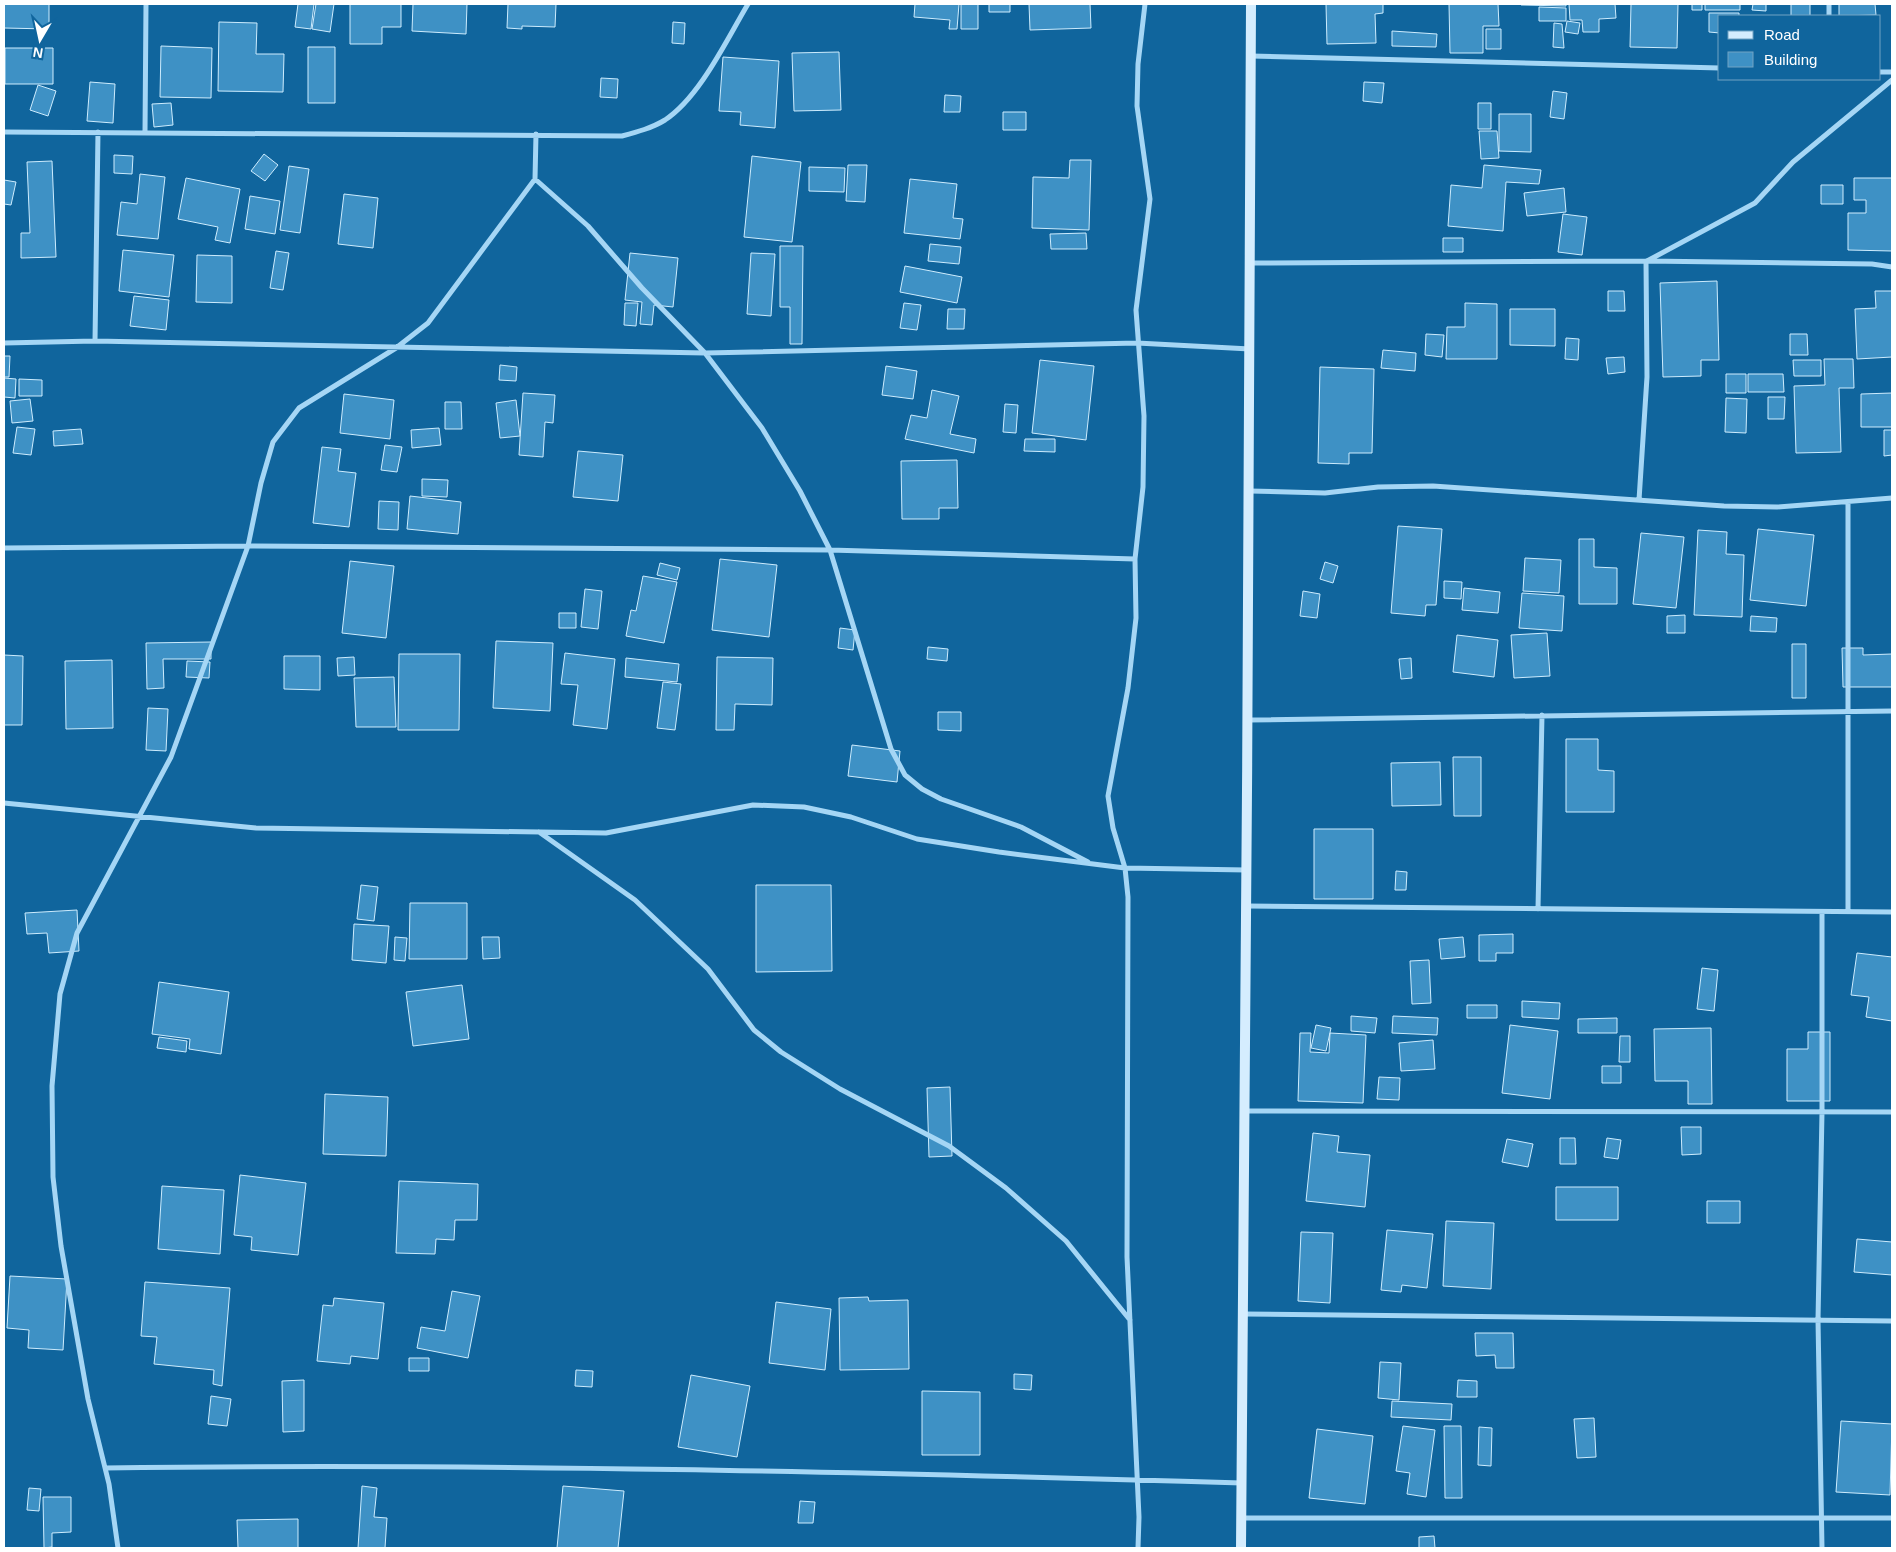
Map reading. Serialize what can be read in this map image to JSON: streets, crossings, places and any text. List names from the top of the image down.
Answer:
{
  "legend": ["Road", "Building"],
  "north": "bottom"
}
